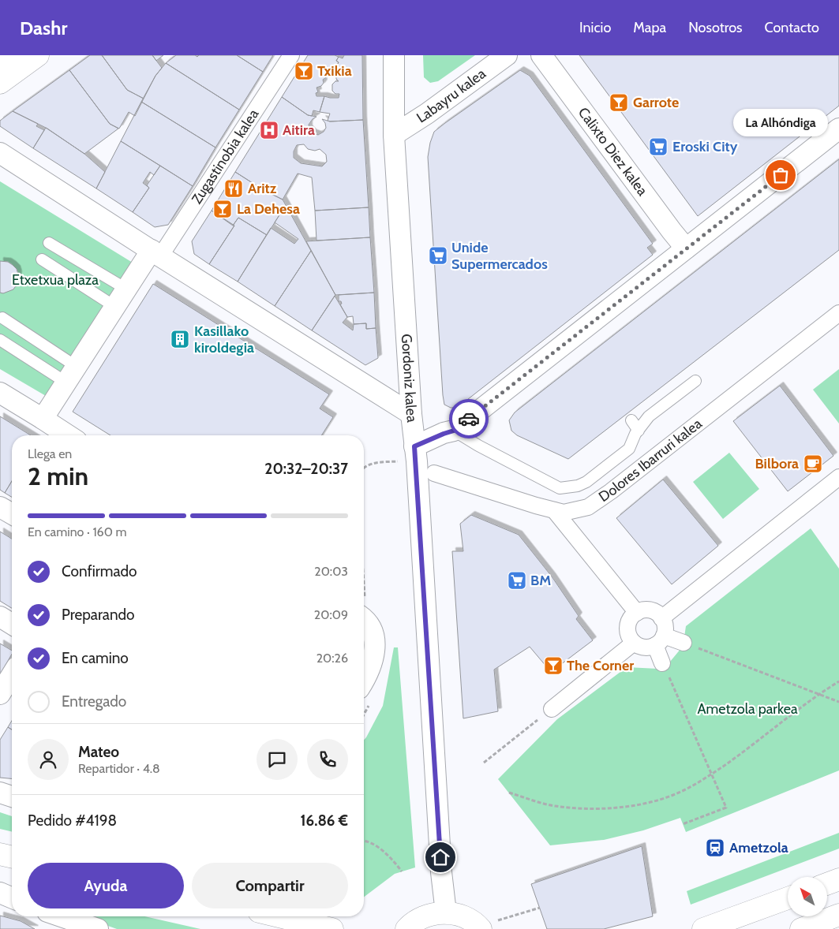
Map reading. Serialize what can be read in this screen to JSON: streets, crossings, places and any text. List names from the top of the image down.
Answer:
{
  "streets": {
    "street": [
      "Labayru kalea",
      "Calixto Diez kalea",
      "Zugastinobia kalea",
      "Gordoniz kalea",
      "Dolores Ibarruri kalea"
    ]
  },
  "crossings": [
    ["Labayru kalea", "Gordoniz kalea"]
  ],
  "parks": ["Etxetxua plaza", "Ametzola parkea"],
  "places": {
    "bar": [
      "Txikia",
      "Garrote",
      "La Dehesa",
      "The Corner"
    ],
    "hospital": ["Aitira"],
    "supermarket": ["Eroski City", "Unide Supermercados", "BM"],
    "other": ["La Alhóndiga"],
    "restaurant": ["Aritz"],
    "building": ["Kasillako kiroldegia"],
    "cafe": ["Bilbora"],
    "station": ["Ametzola"]
  },
  "north": "top left",
  "page": {
    "header": "Dashr",
    "nav": [
      "Inicio",
      "Mapa",
      "Nosotros",
      "Contacto"
    ],
    "bubble": "La Alhóndiga",
    "heading": ["2 min", "Llega en", "20:32–20:37"],
    "panel": [
      "Mateo",
      "Repartidor · 4.8",
      "Pedido #4198",
      "16.86 €"
    ],
    "bar": "En camino · 160 m",
    "list": [
      ["Confirmado", "20:03"],
      ["Preparando", "20:09"],
      ["En camino", "20:26"],
      "Entregado"
    ],
    "buttons": ["Ayuda", "Compartir"]
  }
}
